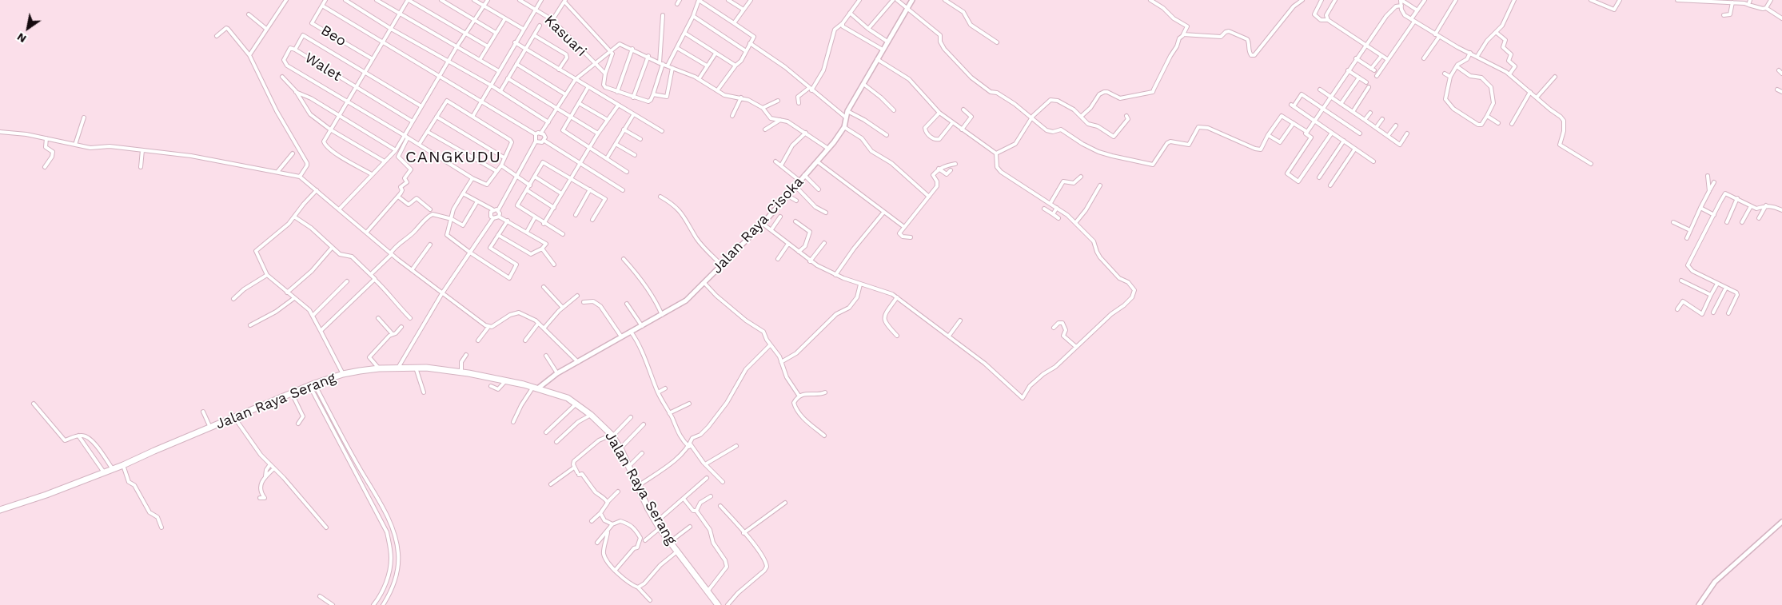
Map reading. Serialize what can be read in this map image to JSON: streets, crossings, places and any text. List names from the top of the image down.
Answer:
{
  "streets": {
    "highway": ["Jalan Raya Serang"],
    "street": [
      "Beo",
      "Kasuari",
      "Walet",
      "Jalan Raya Cisoka"
    ]
  },
  "crossings": [
    ["Jalan Raya Cisoka", "Jalan Raya Serang"]
  ],
  "districts": ["CANGKUDU"],
  "north": "bottom left"
}
